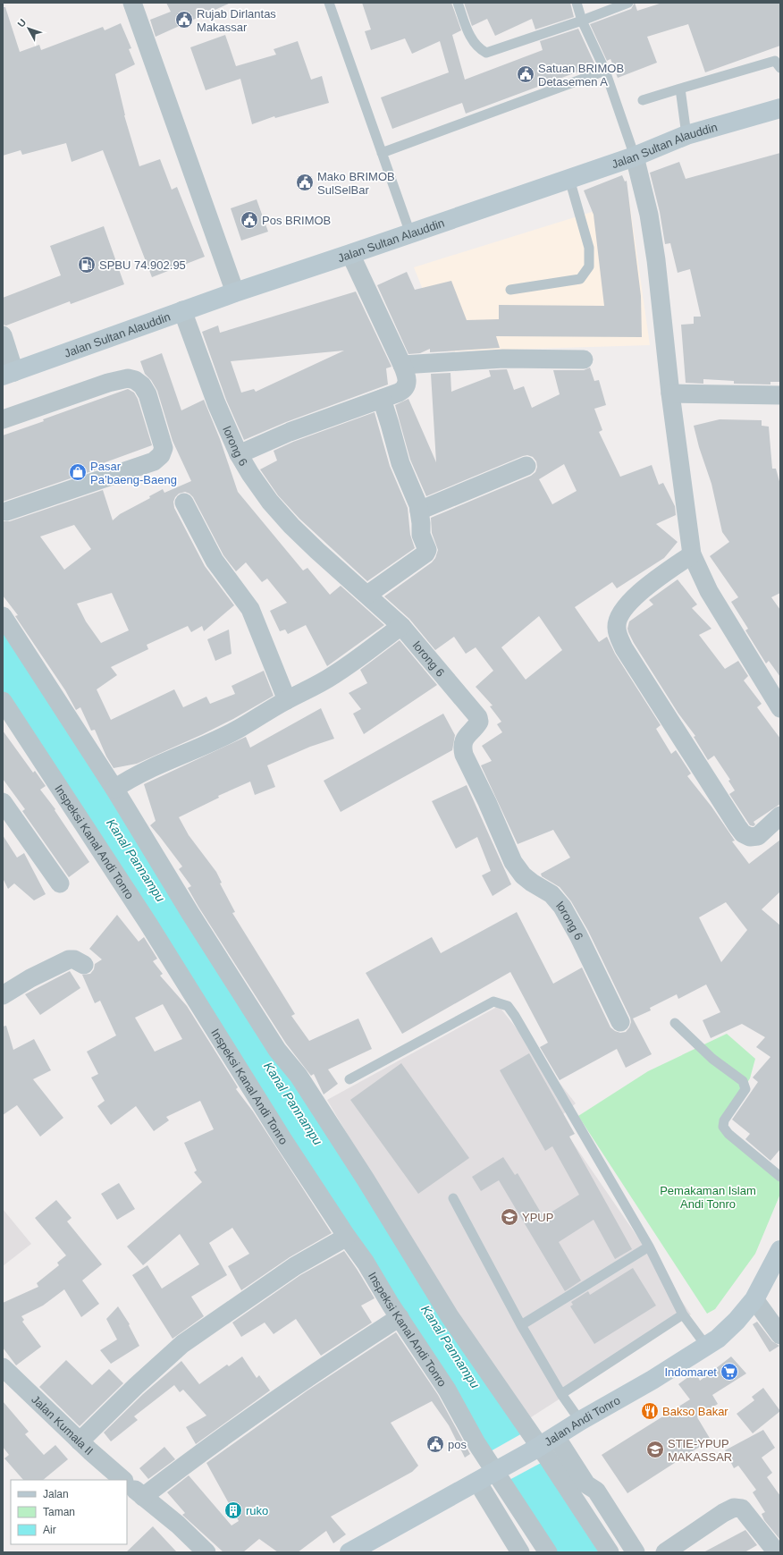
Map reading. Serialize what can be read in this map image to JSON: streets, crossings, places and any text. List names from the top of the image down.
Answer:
{
  "streets": {
    "main road": ["Jalan Sultan Alauddin", "Jalan Andi Tonro"],
    "street": ["lorong 6", "Inspeksi Kanal Andi Tonro", "Jalan Kumala II"]
  },
  "crossings": [
    ["Jalan Sultan Alauddin", "lorong 6"],
    ["Inspeksi Kanal Andi Tonro", "Jalan Andi Tonro"]
  ],
  "water": ["Kanal Pannampu"],
  "parks": ["Pemakaman Islam Andi Tonro"],
  "places": {
    "public building": [
      "Rujab Dirlantas Makassar",
      "Satuan BRIMOB Detasemen A",
      "Mako BRIMOB SulSelBar",
      "Pos BRIMOB",
      "pos"
    ],
    "fuel station": ["SPBU 74.902.95"],
    "shop": ["Pasar Paʼbaeng-Baeng"],
    "school or university": ["YPUP", "STIE-YPUP MAKASSAR"],
    "supermarket": ["Indomaret"],
    "restaurant": ["Bakso Bakar"],
    "building": ["ruko"]
  },
  "legend": ["Jalan", "Taman", "Air"],
  "north": "top left"
}
